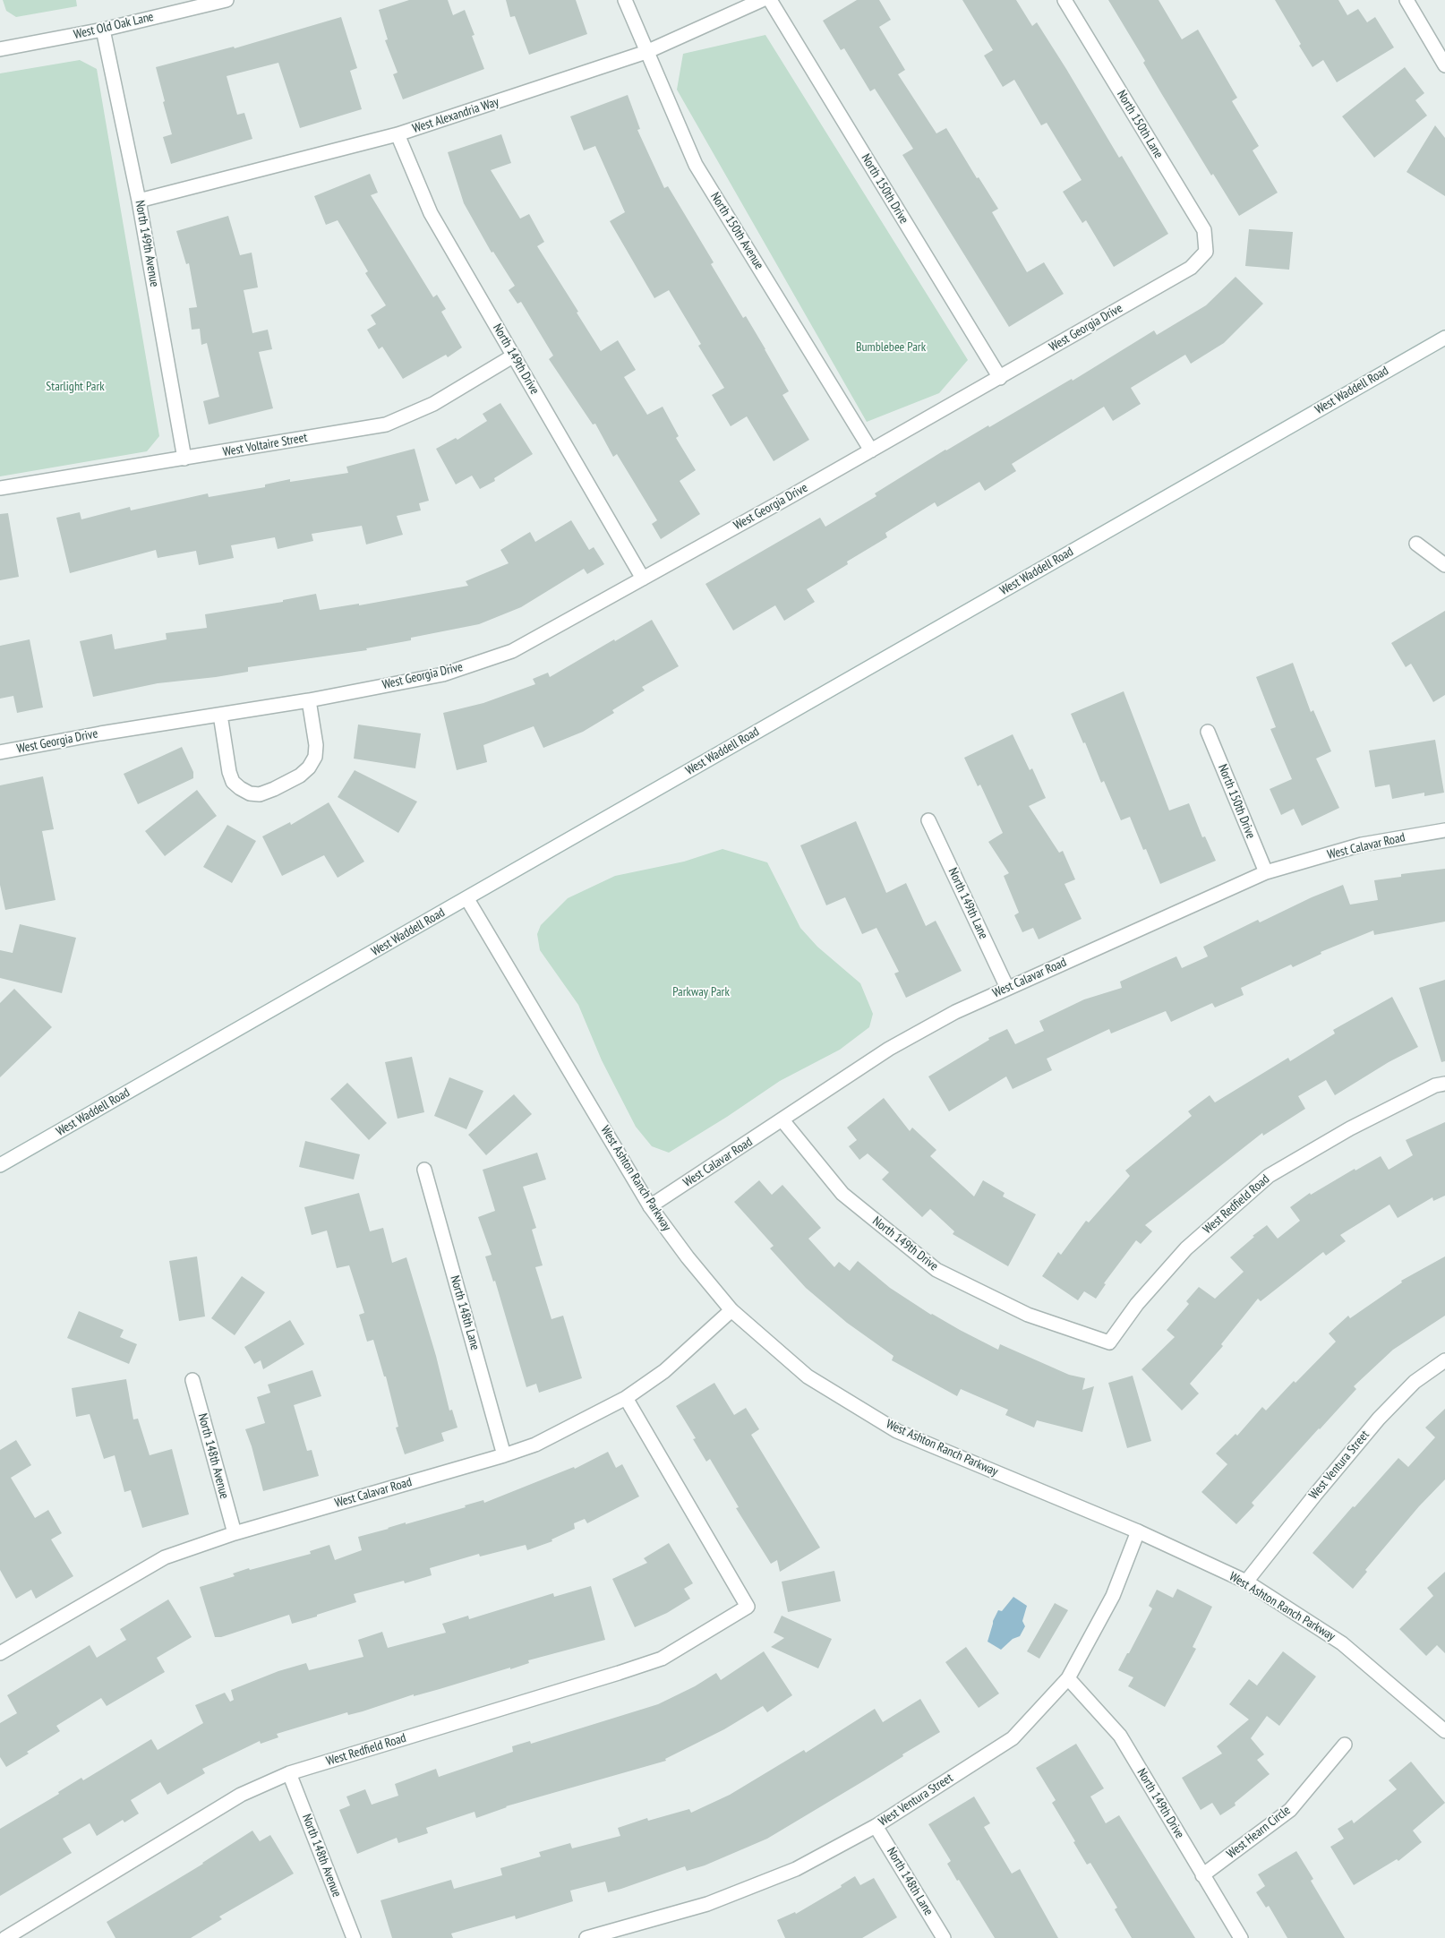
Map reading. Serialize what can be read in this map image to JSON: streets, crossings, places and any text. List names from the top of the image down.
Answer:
{
  "streets": {
    "street": [
      "West Old Oak Lane",
      "West Alexandria Way",
      "North 150th Lane",
      "North 150th Drive",
      "North 150th Avenue",
      "North 149th Avenue",
      "West Georgia Drive",
      "North 149th Drive",
      "West Waddell Road",
      "West Voltaire Street",
      "West Calavar Road",
      "North 149th Lane",
      "West Ashton Ranch Parkway",
      "West Redfield Road",
      "North 148th Lane",
      "North 148th Avenue",
      "West Ventura Street",
      "West Hearn Circle"
    ]
  },
  "crossings": [
    ["West Old Oak Lane", "North 149th Avenue"],
    ["West Alexandria Way", "North 150th Avenue"],
    ["West Alexandria Way", "North 149th Avenue"],
    ["West Alexandria Way", "North 149th Drive"],
    ["North 150th Lane", "West Georgia Drive"],
    ["North 150th Drive", "West Georgia Drive"],
    ["North 150th Drive", "West Calavar Road"],
    ["North 150th Avenue", "West Georgia Drive"],
    ["North 149th Avenue", "West Voltaire Street"],
    ["West Georgia Drive", "North 149th Drive"],
    ["North 149th Drive", "West Voltaire Street"],
    ["North 149th Drive", "West Calavar Road"],
    ["North 149th Drive", "West Redfield Road"],
    ["North 149th Drive", "West Ventura Street"],
    ["North 149th Drive", "West Hearn Circle"],
    ["West Waddell Road", "West Ashton Ranch Parkway"],
    ["West Calavar Road", "North 149th Lane"],
    ["West Calavar Road", "West Ashton Ranch Parkway"],
    ["West Calavar Road", "West Redfield Road"],
    ["West Calavar Road", "North 148th Lane"],
    ["West Calavar Road", "North 148th Avenue"],
    ["West Ashton Ranch Parkway", "West Ventura Street"],
    ["West Redfield Road", "North 148th Avenue"],
    ["North 148th Lane", "West Ventura Street"]
  ],
  "parks": ["Bumblebee Park", "Starlight Park", "Parkway Park"]
}
